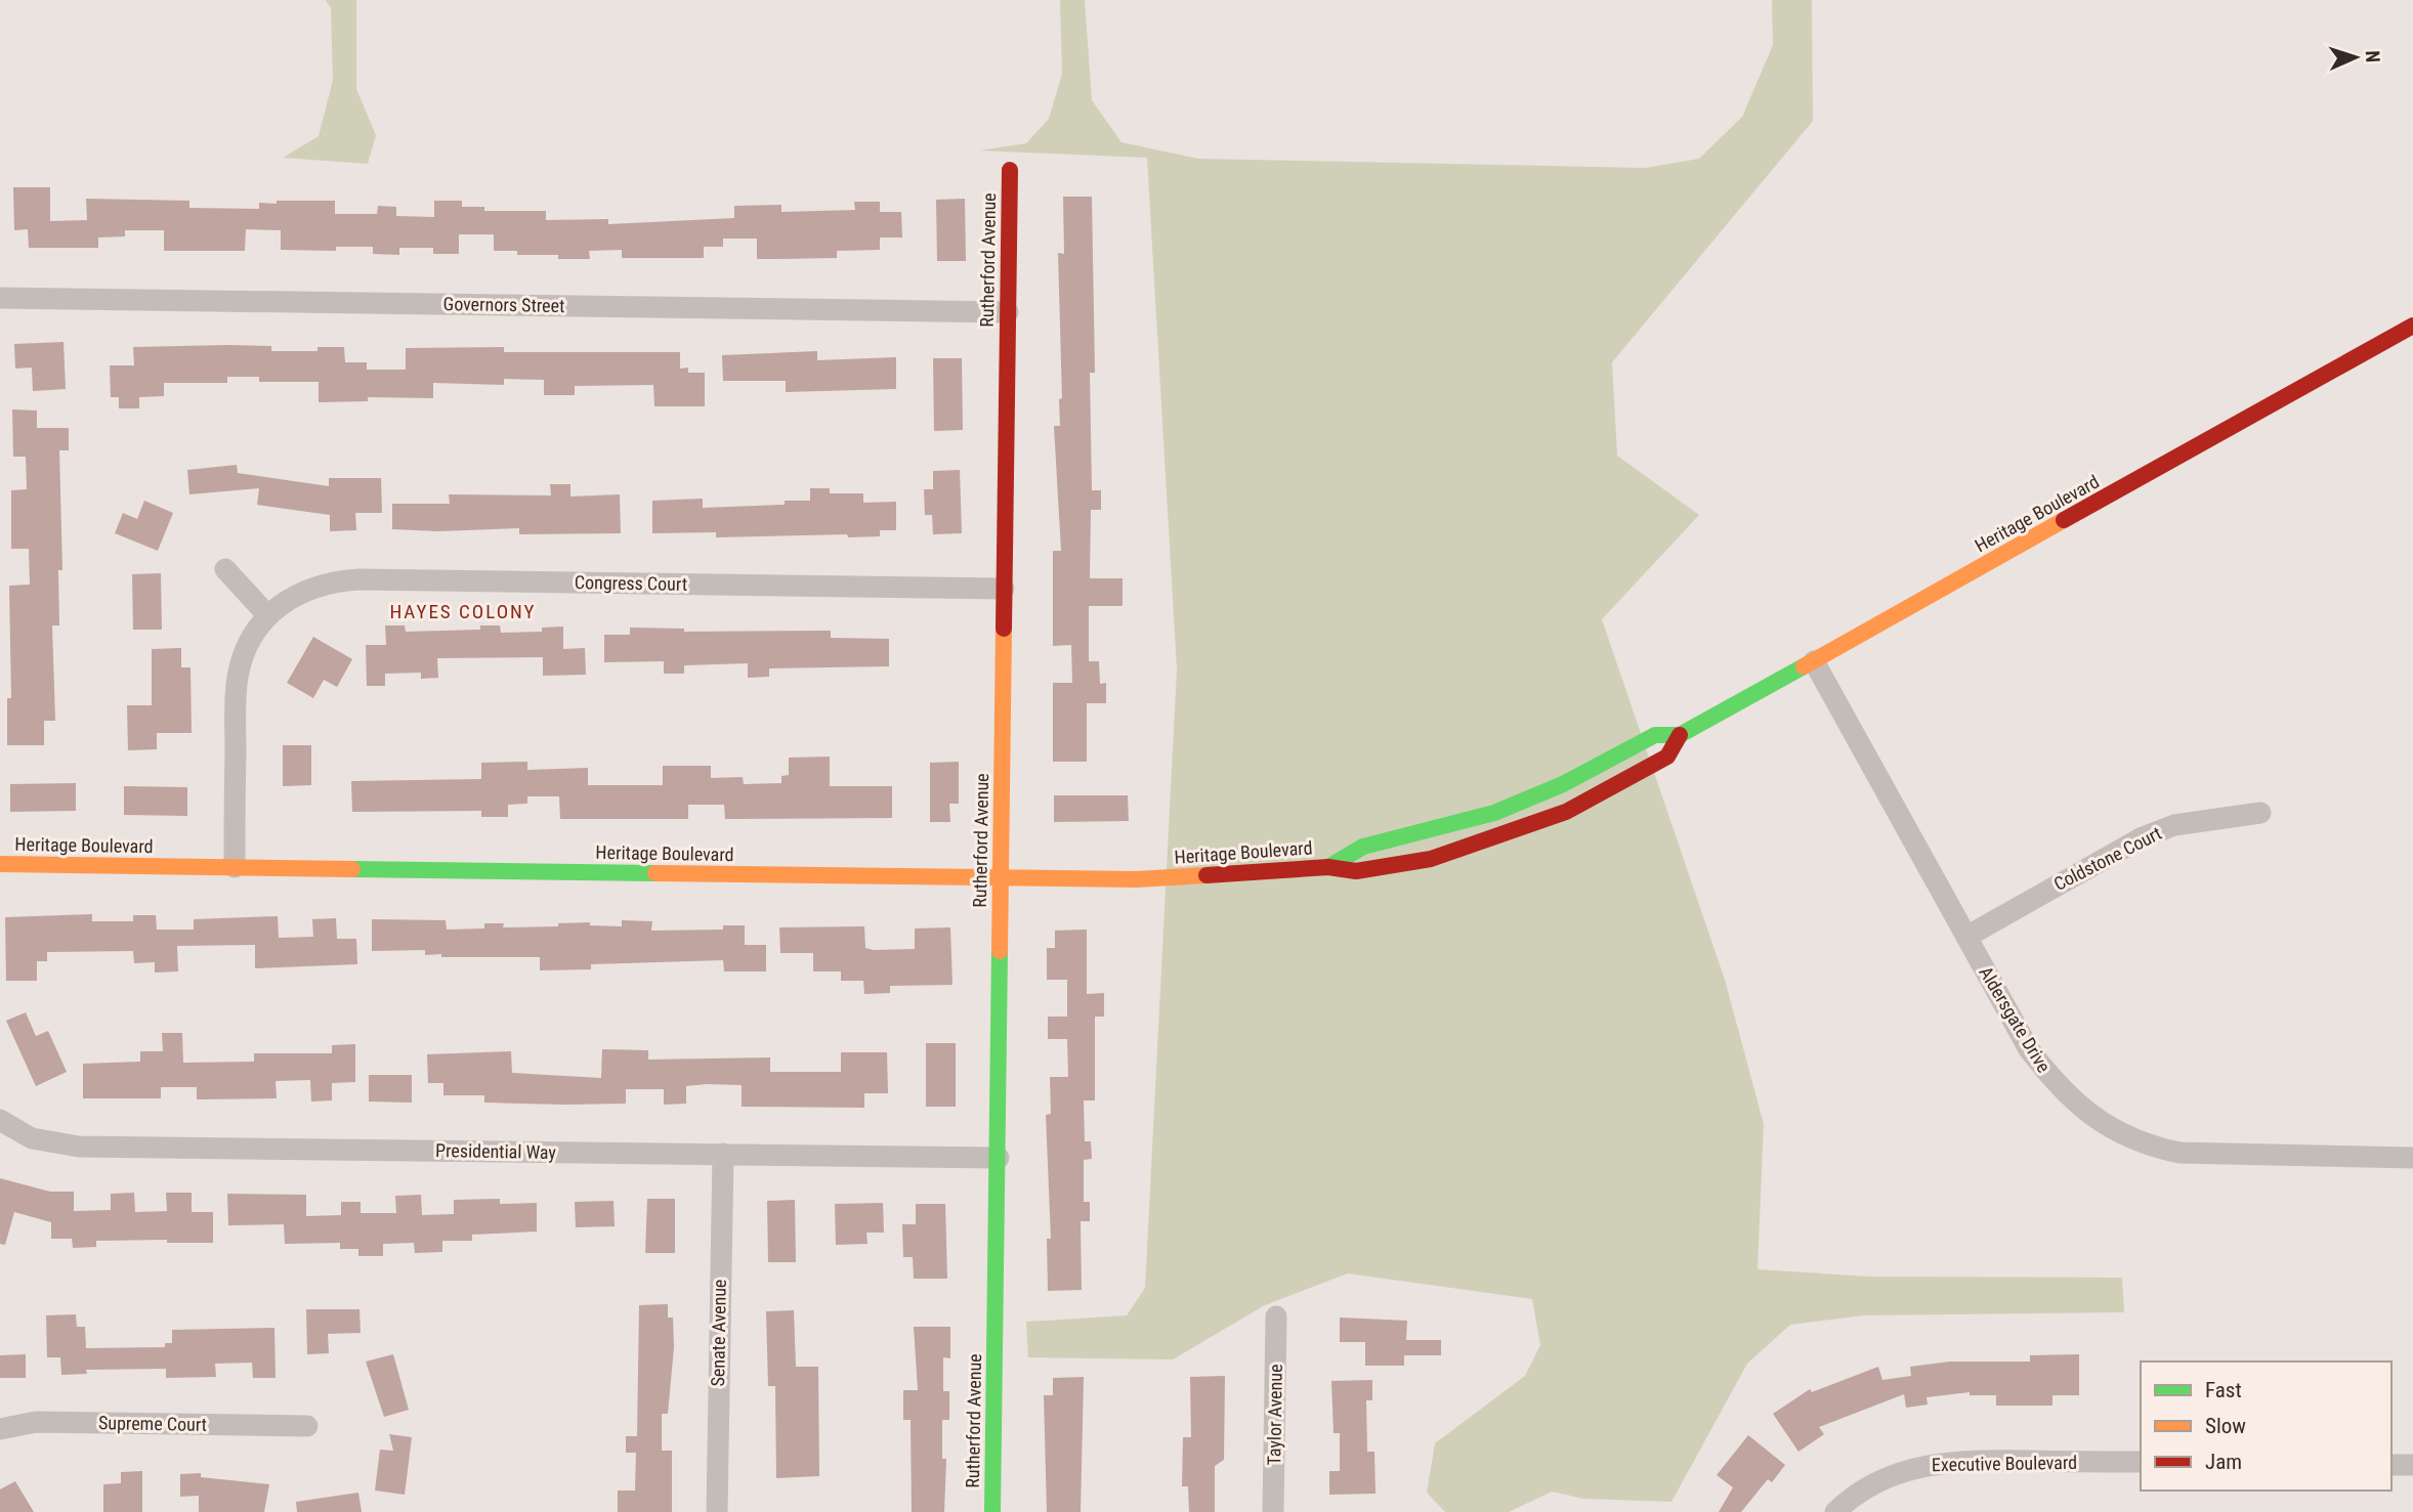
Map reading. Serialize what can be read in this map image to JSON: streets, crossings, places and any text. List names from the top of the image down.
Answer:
{
  "streets": {
    "street": [
      "Rutherford Avenue",
      "Governors Street",
      "Heritage Boulevard",
      "Congress Court",
      "Coldstone Court",
      "Aldersgate Drive",
      "Presidential Way",
      "Senate Avenue",
      "Taylor Avenue",
      "Supreme Court",
      "Executive Boulevard"
    ]
  },
  "crossings": [
    ["Rutherford Avenue", "Governors Street"],
    ["Rutherford Avenue", "Heritage Boulevard"],
    ["Rutherford Avenue", "Congress Court"],
    ["Rutherford Avenue", "Presidential Way"],
    ["Heritage Boulevard", "Congress Court"],
    ["Heritage Boulevard", "Aldersgate Drive"],
    ["Coldstone Court", "Aldersgate Drive"],
    ["Presidential Way", "Senate Avenue"]
  ],
  "districts": ["HAYES COLONY"],
  "legend": ["Fast", "Slow", "Jam"],
  "north": "right"
}
